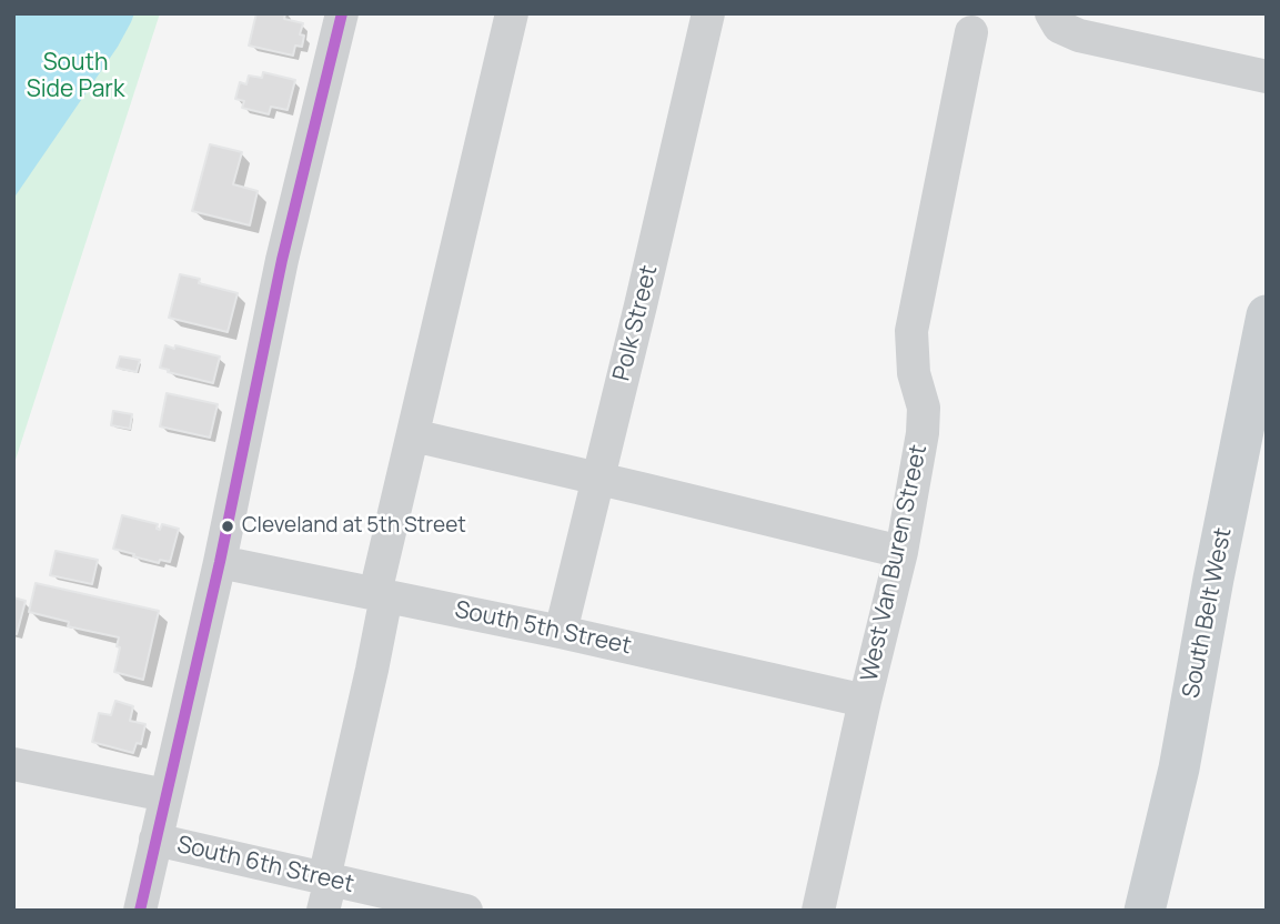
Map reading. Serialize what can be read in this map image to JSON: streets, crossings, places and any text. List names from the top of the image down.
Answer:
{
  "streets": {
    "main road": ["South Belt West"],
    "street": [
      "Polk Street",
      "West Van Buren Street",
      "South 5th Street",
      "South 6th Street"
    ]
  },
  "crossings": [
    ["Polk Street", "South 5th Street"],
    ["West Van Buren Street", "South 5th Street"]
  ],
  "parks": ["South Side Park"],
  "places": ["Cleveland at 5th Street"]
}
